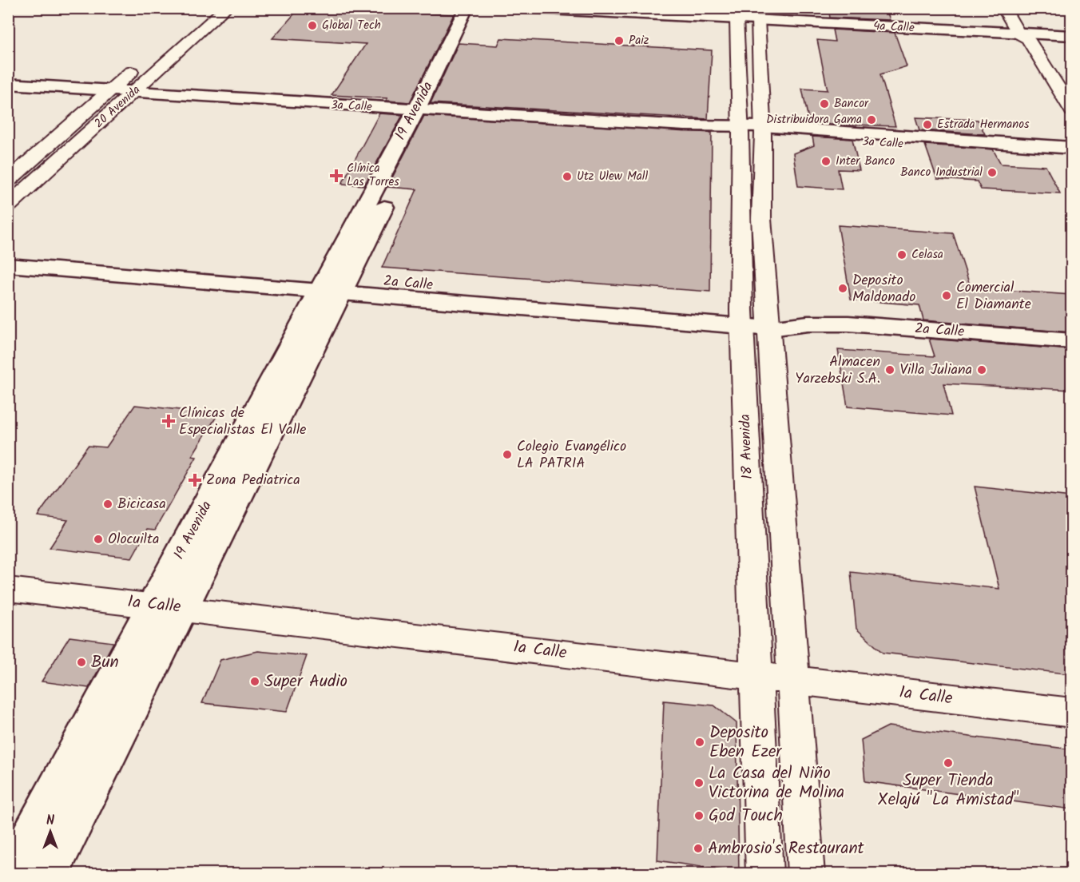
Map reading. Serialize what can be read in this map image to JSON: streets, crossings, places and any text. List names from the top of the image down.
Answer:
{
  "streets": {
    "street": [
      "4a Calle",
      "3a Calle",
      "20 Avenida",
      "19 Avenida",
      "2a Calle",
      "18 Avenida",
      "1a Calle"
    ]
  },
  "crossings": [
    ["4a Calle", "18 Avenida"],
    ["3a Calle", "20 Avenida"],
    ["3a Calle", "19 Avenida"],
    ["3a Calle", "18 Avenida"],
    ["19 Avenida", "2a Calle"],
    ["19 Avenida", "1a Calle"],
    ["2a Calle", "18 Avenida"],
    ["18 Avenida", "1a Calle"]
  ],
  "places": {
    "other": [
      "Global Tech",
      "Paiz",
      "Bancor",
      "Distribuidora Gama",
      "Estrada Hermanos",
      "Inter Banco",
      "Banco Industrial",
      "Utz Ulew Mall",
      "Celasa",
      "Deposito Maldonado",
      "Comercial El Diamante",
      "Almacen Yarzebski S.A.",
      "Villa Juliana",
      "Colegio Evangélico LA PATRIA",
      "Bicicasa",
      "Olocuilta",
      "Bun",
      "Super Audio",
      "Deposito Eben Ezer",
      "Super Tienda Xelajú \"La Amistad\"",
      "La Casa del Niño Victorina de Molina",
      "God Touch",
      "Ambrosio's Restaurant"
    ],
    "health": ["Clínica Las Torres", "Clínicas de Especialistas El Valle", "Zona Pediatrica"]
  },
  "north": "top"
}
